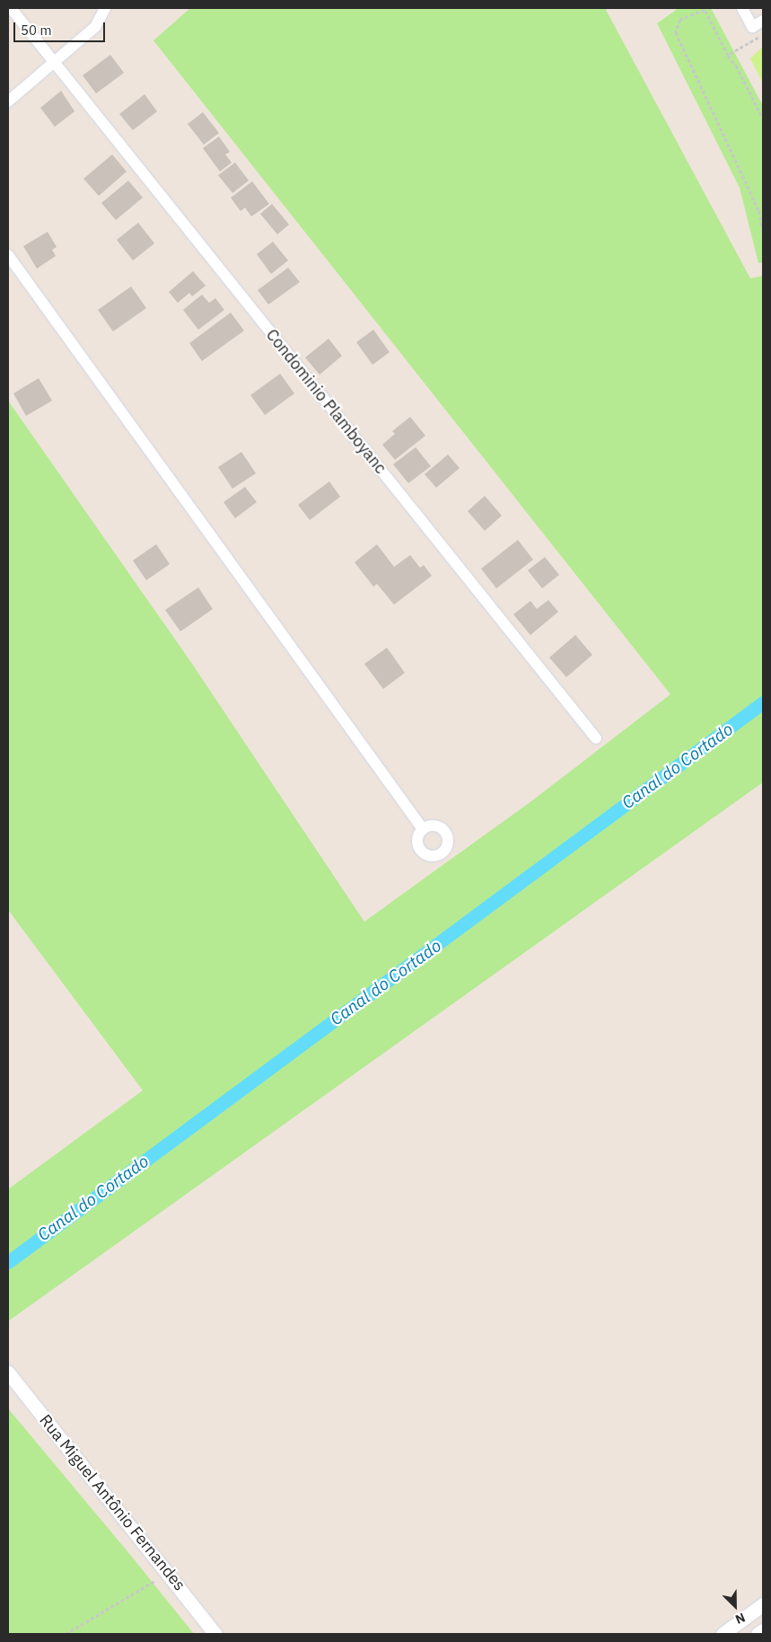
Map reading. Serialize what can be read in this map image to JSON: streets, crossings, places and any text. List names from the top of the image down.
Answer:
{
  "streets": {
    "street": ["Condominio Plamboyanc", "Rua Miguel Antônio Fernandes"]
  },
  "water": ["Canal do Cortado"],
  "scale_bar": "50 m",
  "north": "bottom right"
}
